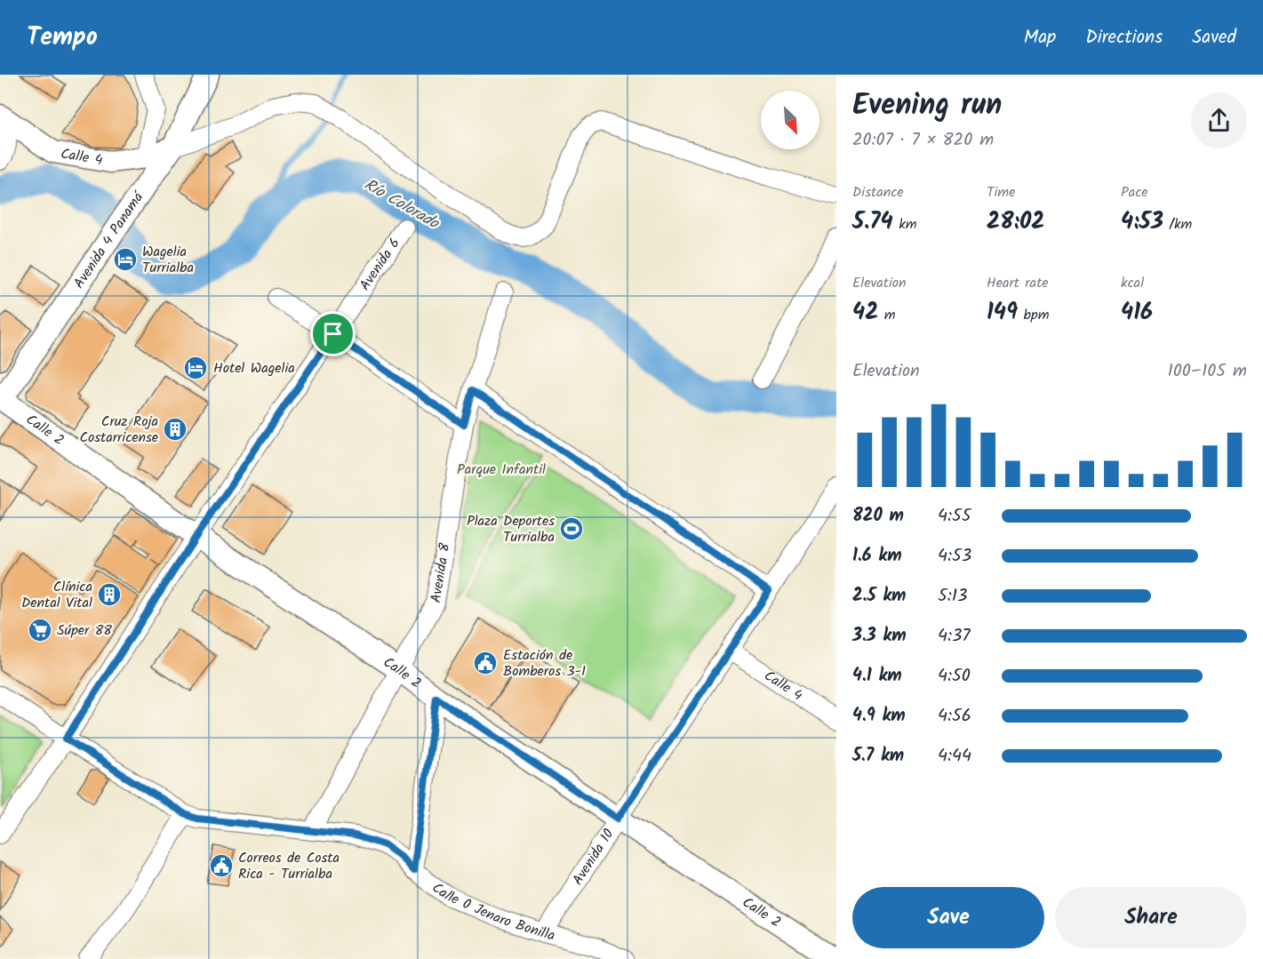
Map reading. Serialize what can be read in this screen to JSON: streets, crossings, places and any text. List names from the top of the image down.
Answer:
{
  "streets": {
    "main road": ["Calle 4", "Avenida 4 Panamá", "Calle 2"],
    "street": [
      "Avenida 6",
      "Avenida 8",
      "Avenida 10",
      "Calle 0 Jenaro Bonilla"
    ]
  },
  "crossings": [
    ["Calle 4", "Avenida 4 Panamá"],
    ["Calle 4", "Avenida 10"],
    ["Avenida 4 Panamá", "Calle 2"],
    ["Avenida 6", "Calle 2"],
    ["Avenida 6", "Calle 0 Jenaro Bonilla"],
    ["Calle 2", "Avenida 8"],
    ["Calle 2", "Avenida 10"],
    ["Avenida 8", "Calle 0 Jenaro Bonilla"],
    ["Avenida 10", "Calle 0 Jenaro Bonilla"]
  ],
  "water": ["Río Colorado"],
  "parks": ["Parque Infantil"],
  "places": {
    "hotel": ["Wagelia Turrialba", "Hotel Wagelia"],
    "building": ["Cruz Roja Costarricense", "Clínica Dental Vital"],
    "sports": ["Plaza Deportes Turrialba"],
    "supermarket": ["Súper 88"],
    "public building": ["Estación de Bomberos 3-1", "Correos de Costa Rica - Turrialba"]
  },
  "north": "bottom right",
  "page": {
    "header": "Tempo",
    "nav": ["Map", "Directions", "Saved"],
    "heading": ["Evening run", "20:07 · 7 × 820 m"],
    "stats": [
      ["Distance", "5.74 km"],
      ["Time", "28:02"],
      ["Pace", "4:53 /km"],
      ["Elevation", "42 m"],
      ["Heart rate", "149 bpm"],
      ["kcal", "416"]
    ],
    "chart": ["Elevation", "100–105 m"],
    "list": [
      {
        "name": "820 m",
        "note": "4:55"
      },
      {
        "name": "1.6 km",
        "note": "4:53"
      },
      {
        "name": "2.5 km",
        "note": "5:13"
      },
      {
        "name": "3.3 km",
        "note": "4:37"
      },
      {
        "name": "4.1 km",
        "note": "4:50"
      },
      {
        "name": "4.9 km",
        "note": "4:56"
      },
      {
        "name": "5.7 km",
        "note": "4:44"
      }
    ],
    "buttons": ["Save", "Share"]
  }
}
